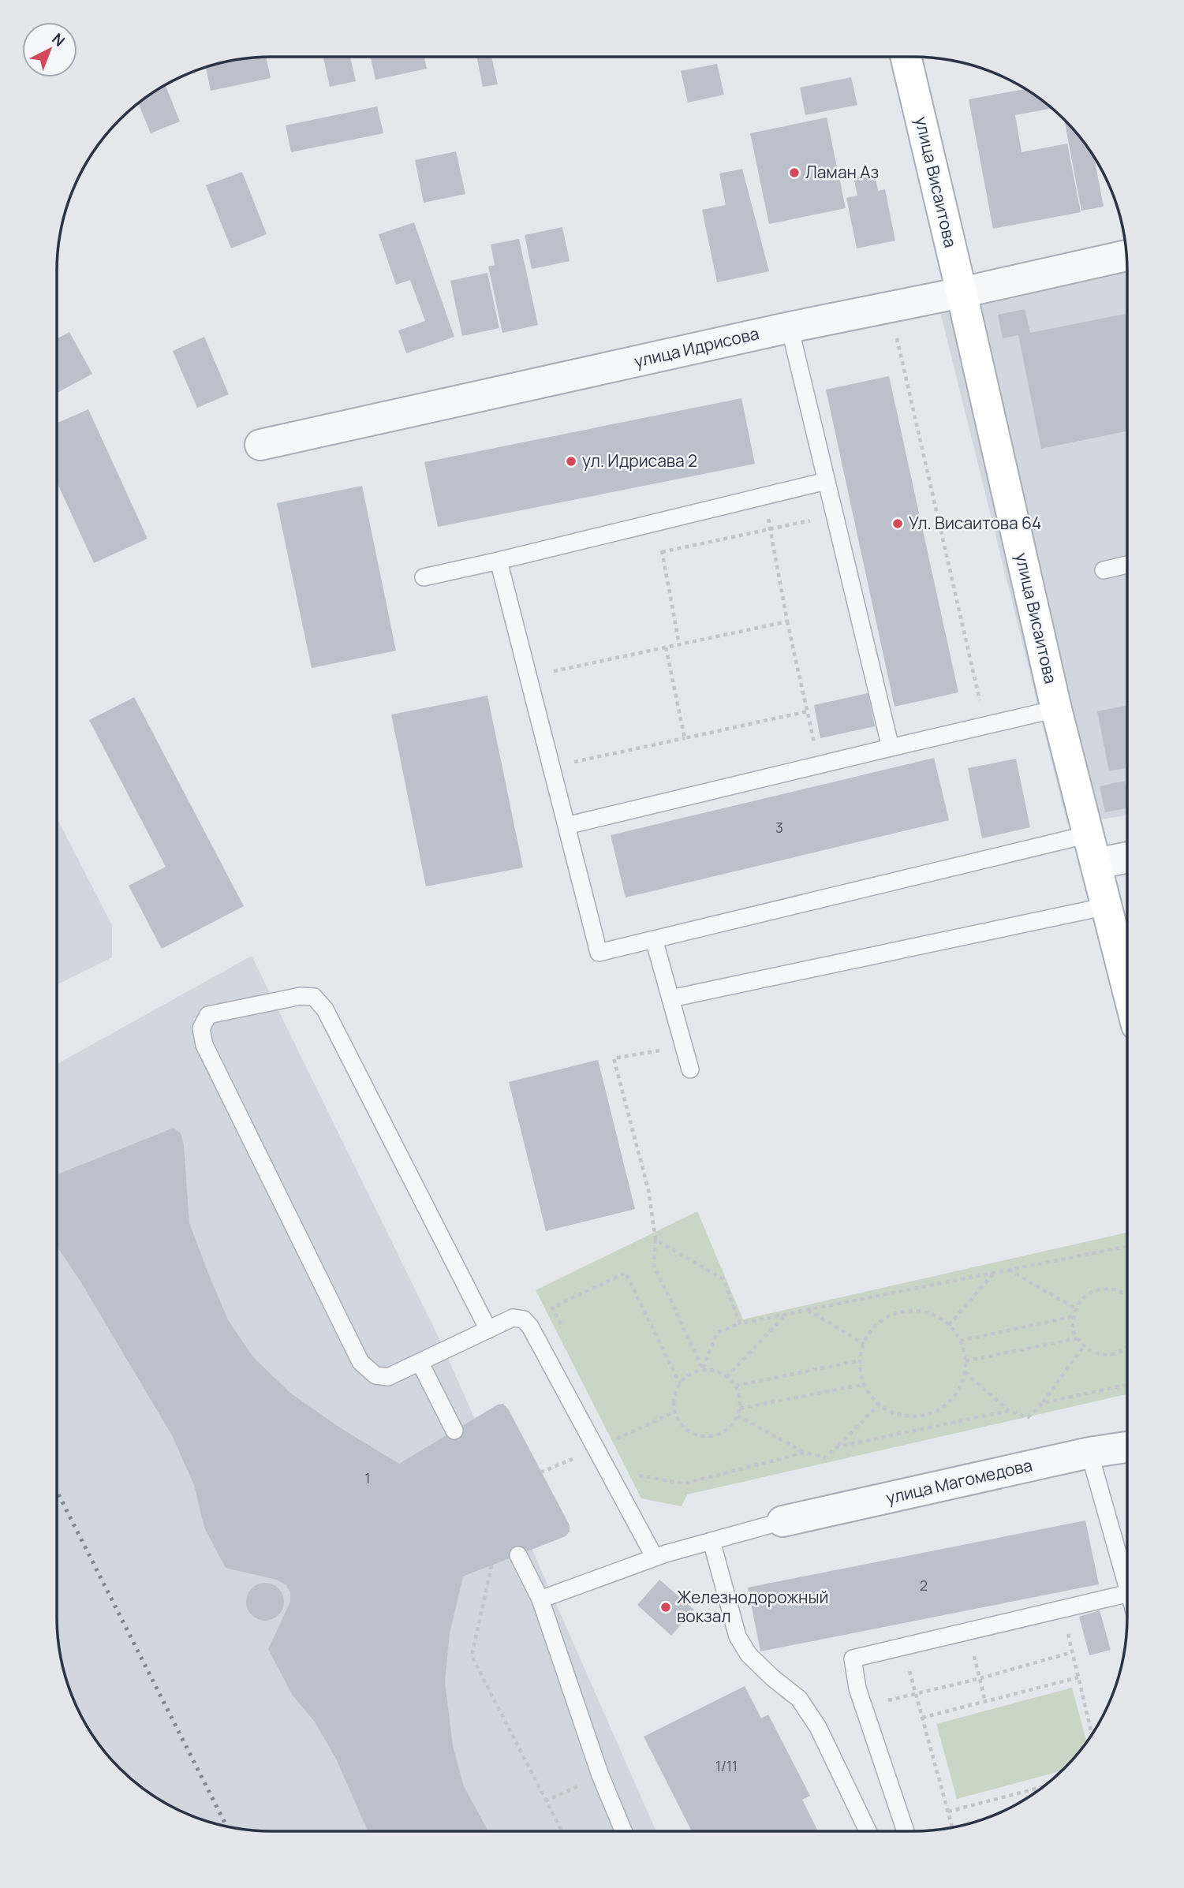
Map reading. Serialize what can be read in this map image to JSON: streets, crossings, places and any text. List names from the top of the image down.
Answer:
{
  "streets": {
    "main road": ["улица Висаитова"],
    "street": ["улица Идрисова", "улица Магомедова"]
  },
  "crossings": [
    ["улица Висаитова", "улица Идрисова"]
  ],
  "places": [
    "Ламан Аз",
    "ул. Идрисава 2",
    "Ул. Висаитова 64",
    "Железнодорожный вокзал"
  ],
  "house_numbers": [
    "3",
    "1",
    "2",
    "1/11"
  ],
  "north": "top right"
}
